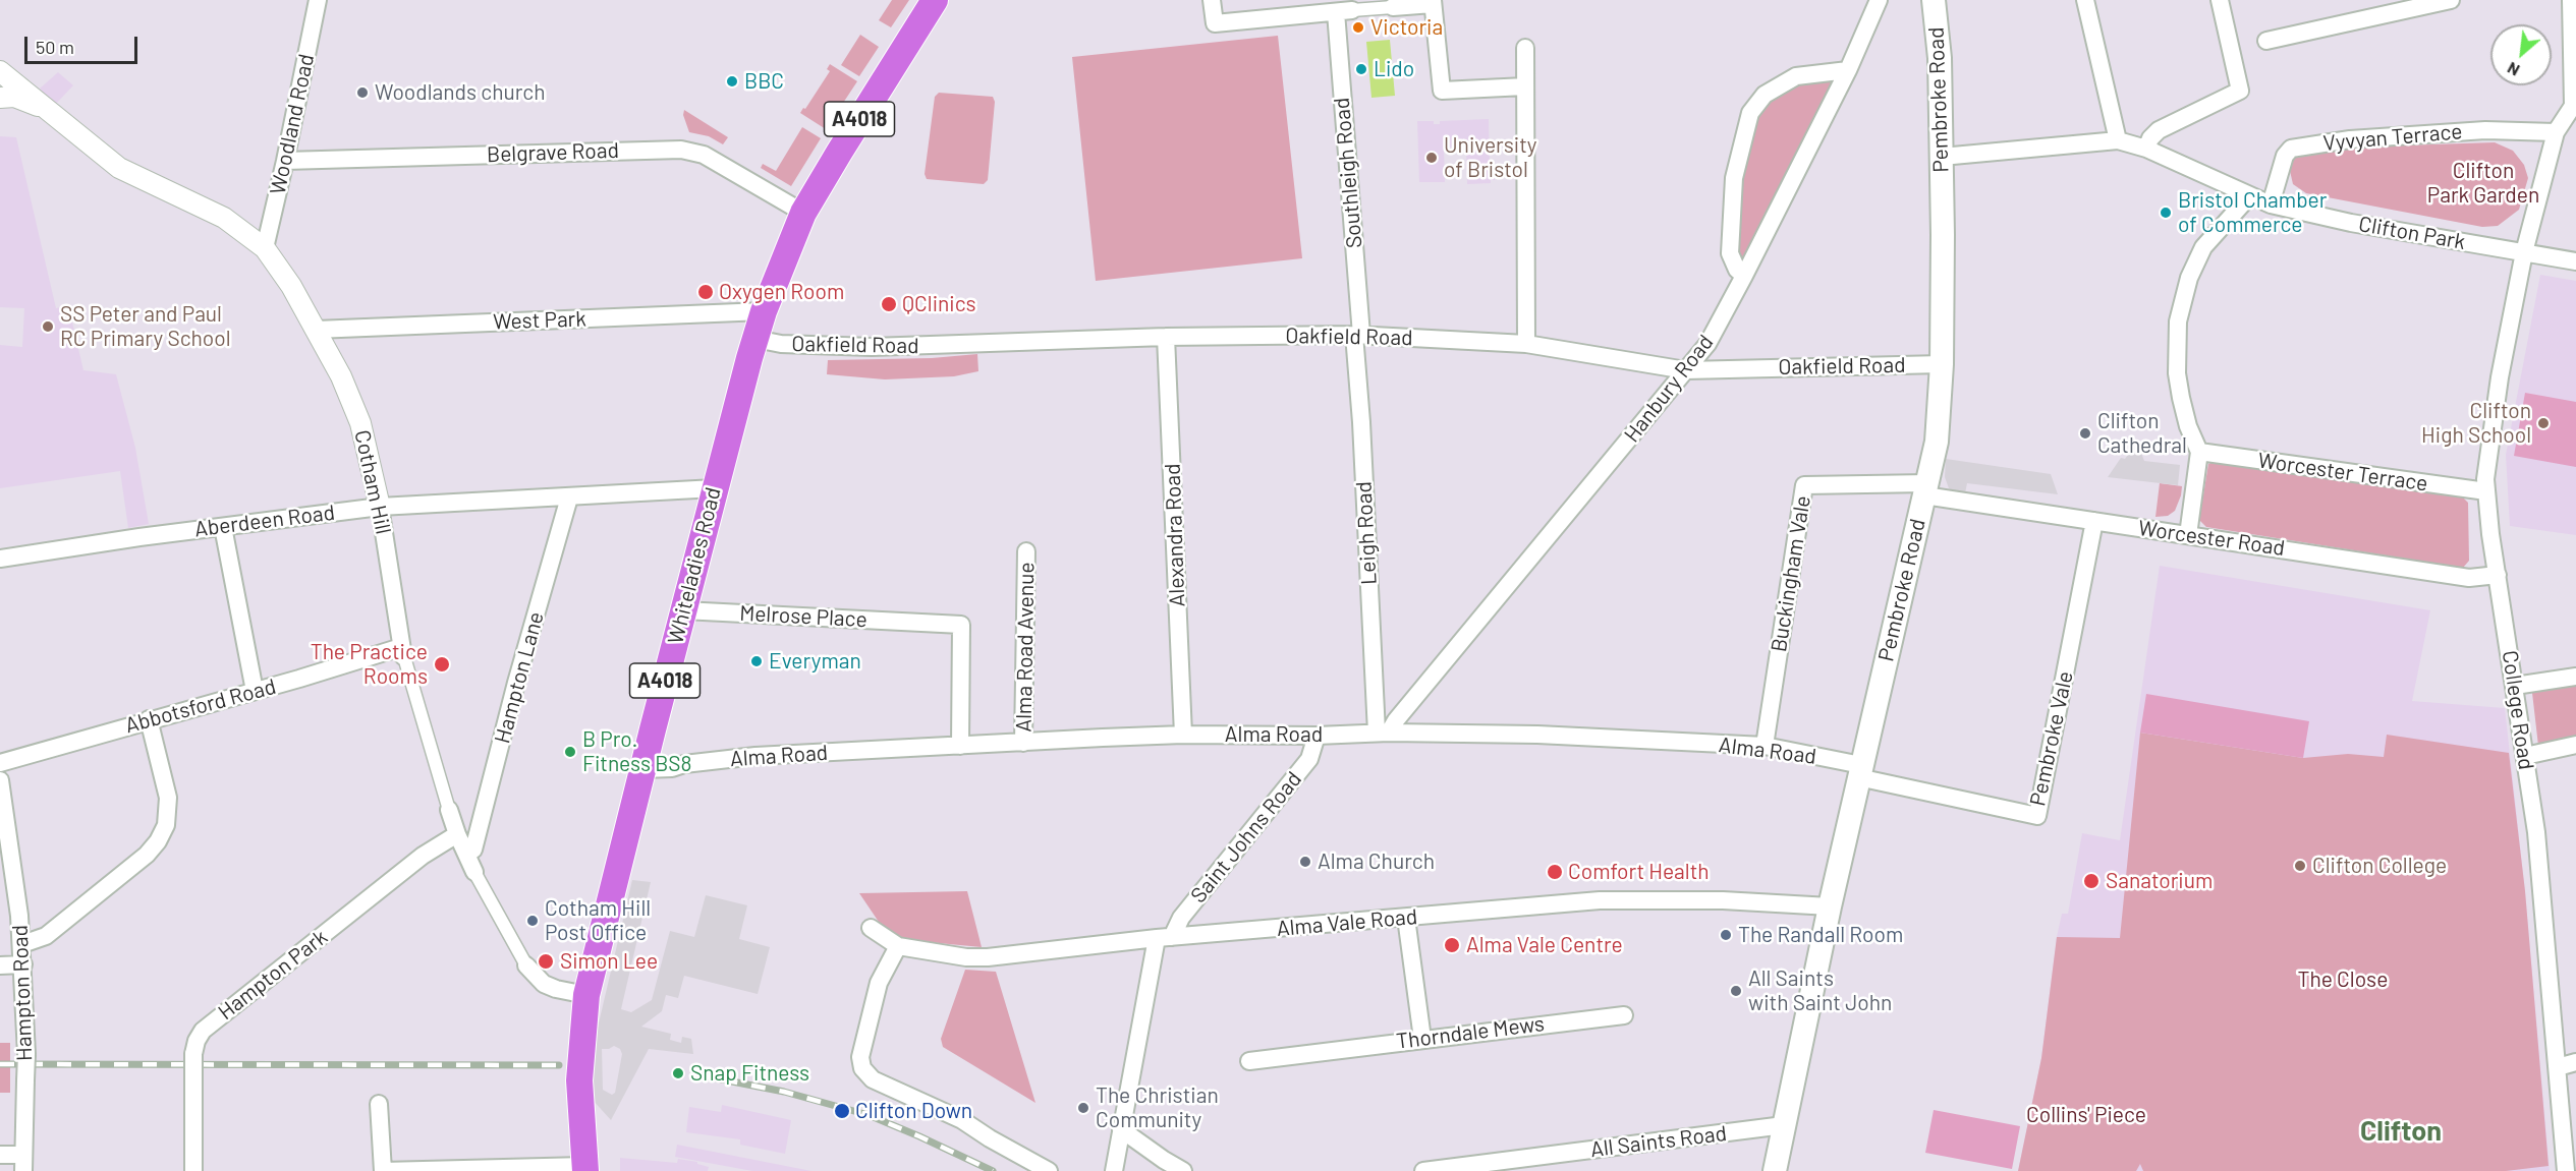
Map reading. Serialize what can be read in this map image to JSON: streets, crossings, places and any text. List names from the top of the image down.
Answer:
{
  "streets": {
    "main road": ["Pembroke Road", "A4018", "Whiteladies Road"],
    "street": [
      "Woodland Road",
      "Vyvyan Terrace",
      "Belgrave Road",
      "Southleigh Road",
      "Clifton Park",
      "West Park",
      "Oakfield Road",
      "Hanbury Road",
      "Worcester Terrace",
      "Cotham Hill",
      "Aberdeen Road",
      "Leigh Road",
      "Alexandra Road",
      "Worcester Road",
      "Buckingham Vale",
      "Melrose Place",
      "Alma Road Avenue",
      "Hampton Lane",
      "Abbotsford Road",
      "College Road",
      "Alma Road",
      "Pembroke Vale",
      "Saint Johns Road",
      "Alma Vale Road",
      "Hampton Park",
      "Hampton Road",
      "Thorndale Mews",
      "All Saints Road"
    ]
  },
  "crossings": [
    ["Pembroke Road", "Clifton Park"],
    ["Pembroke Road", "Oakfield Road"],
    ["Pembroke Road", "Worcester Road"],
    ["Pembroke Road", "Buckingham Vale"],
    ["Pembroke Road", "Alma Road"],
    ["Pembroke Road", "Pembroke Vale"],
    ["Pembroke Road", "Alma Vale Road"],
    ["Pembroke Road", "All Saints Road"],
    ["Woodland Road", "Belgrave Road"],
    ["Woodland Road", "Cotham Hill"],
    ["Vyvyan Terrace", "Clifton Park"],
    ["Vyvyan Terrace", "College Road"],
    ["Belgrave Road", "Whiteladies Road"],
    ["Southleigh Road", "Oakfield Road"],
    ["Southleigh Road", "Leigh Road"],
    ["Clifton Park", "College Road"],
    ["West Park", "Cotham Hill"],
    ["West Park", "Whiteladies Road"],
    ["Oakfield Road", "Hanbury Road"],
    ["Oakfield Road", "Leigh Road"],
    ["Oakfield Road", "Alexandra Road"],
    ["Oakfield Road", "Whiteladies Road"],
    ["Hanbury Road", "Leigh Road"],
    ["Hanbury Road", "Alma Road"],
    ["Worcester Terrace", "College Road"],
    ["Cotham Hill", "Aberdeen Road"],
    ["Cotham Hill", "Whiteladies Road"],
    ["Cotham Hill", "Hampton Lane"],
    ["Cotham Hill", "Abbotsford Road"],
    ["Cotham Hill", "Hampton Park"],
    ["Aberdeen Road", "Whiteladies Road"],
    ["Aberdeen Road", "Hampton Lane"],
    ["Leigh Road", "Alma Road"],
    ["Alexandra Road", "Alma Road"],
    ["Worcester Road", "Buckingham Vale"],
    ["Worcester Road", "College Road"],
    ["Worcester Road", "Pembroke Vale"],
    ["Whiteladies Road", "Melrose Place"],
    ["Whiteladies Road", "Alma Road"],
    ["Buckingham Vale", "Alma Road"],
    ["Melrose Place", "Alma Road"],
    ["Alma Road Avenue", "Alma Road"],
    ["Alma Road", "Pembroke Vale"],
    ["Alma Road", "Saint Johns Road"],
    ["Saint Johns Road", "Alma Vale Road"]
  ],
  "districts": ["Clifton"],
  "parks": ["Clifton Park Garden", "The Close", "Collins' Piece"],
  "places": [
    "Victoria",
    "Lido",
    "BBC",
    "Woodlands church",
    "University of Bristol",
    "Bristol Chamber of Commerce",
    "Oxygen Room",
    "QClinics",
    "SS Peter and Paul RC Primary School",
    "Clifton High School",
    "Clifton Cathedral",
    "Everyman",
    "The Practice Rooms",
    "B Pro. Fitness BS8",
    "Alma Church",
    "Clifton College",
    "Comfort Health",
    "Sanatorium",
    "Cotham Hill Post Office",
    "The Randall Room",
    "Alma Vale Centre",
    "Simon Lee",
    "All Saints with Saint John",
    "Snap Fitness",
    "The Christian Community",
    "Clifton Down"
  ],
  "scale_bar": "50 m",
  "north": "bottom left"
}
